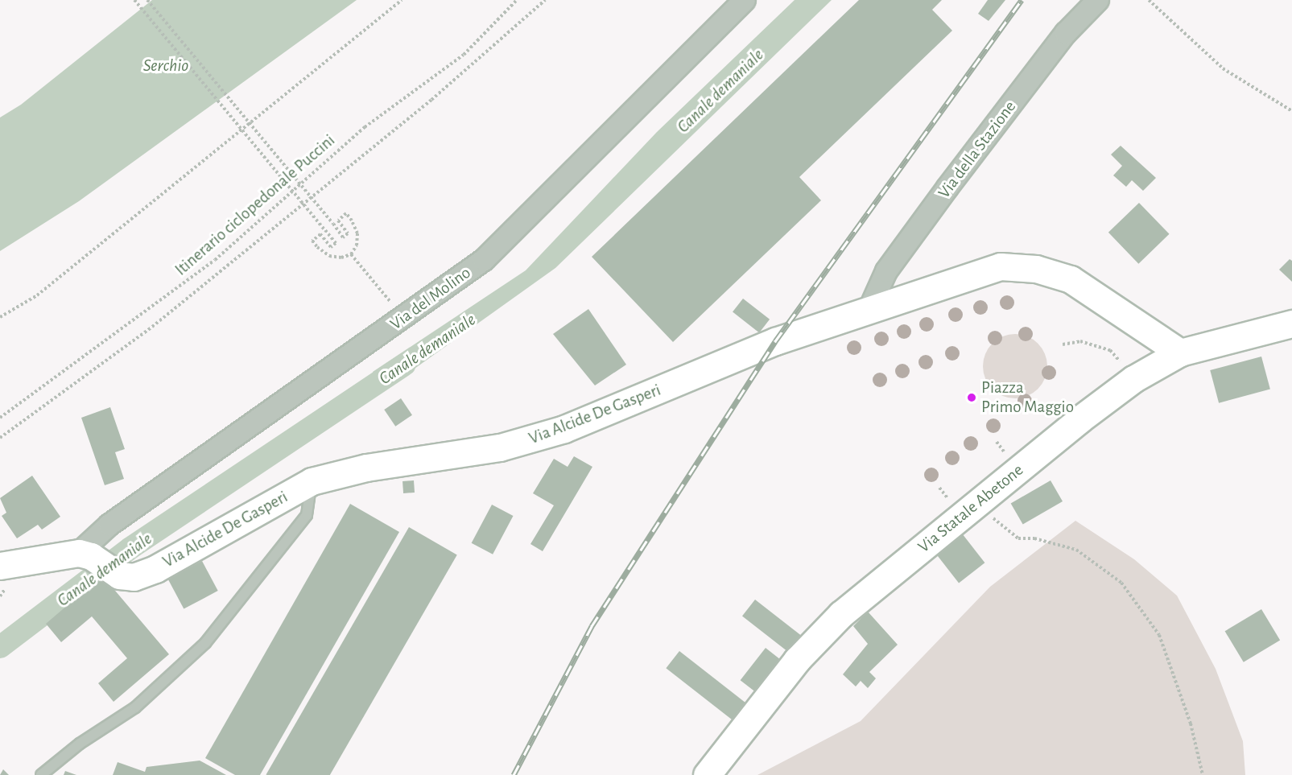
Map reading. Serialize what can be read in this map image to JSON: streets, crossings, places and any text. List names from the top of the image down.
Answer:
{
  "streets": {
    "street": [
      "Via della Stazione",
      "Via del Molino",
      "Via Alcide De Gasperi",
      "Via Statale Abetone"
    ],
    "path": ["Itinerario ciclopedonale Puccini"]
  },
  "crossings": [
    ["Via della Stazione", "Via Alcide De Gasperi"],
    ["Via del Molino", "Via Alcide De Gasperi"],
    ["Via Alcide De Gasperi", "Via Statale Abetone"]
  ],
  "water": ["Serchio", "Canale demaniale"],
  "places": ["Piazza Primo Maggio"]
}
